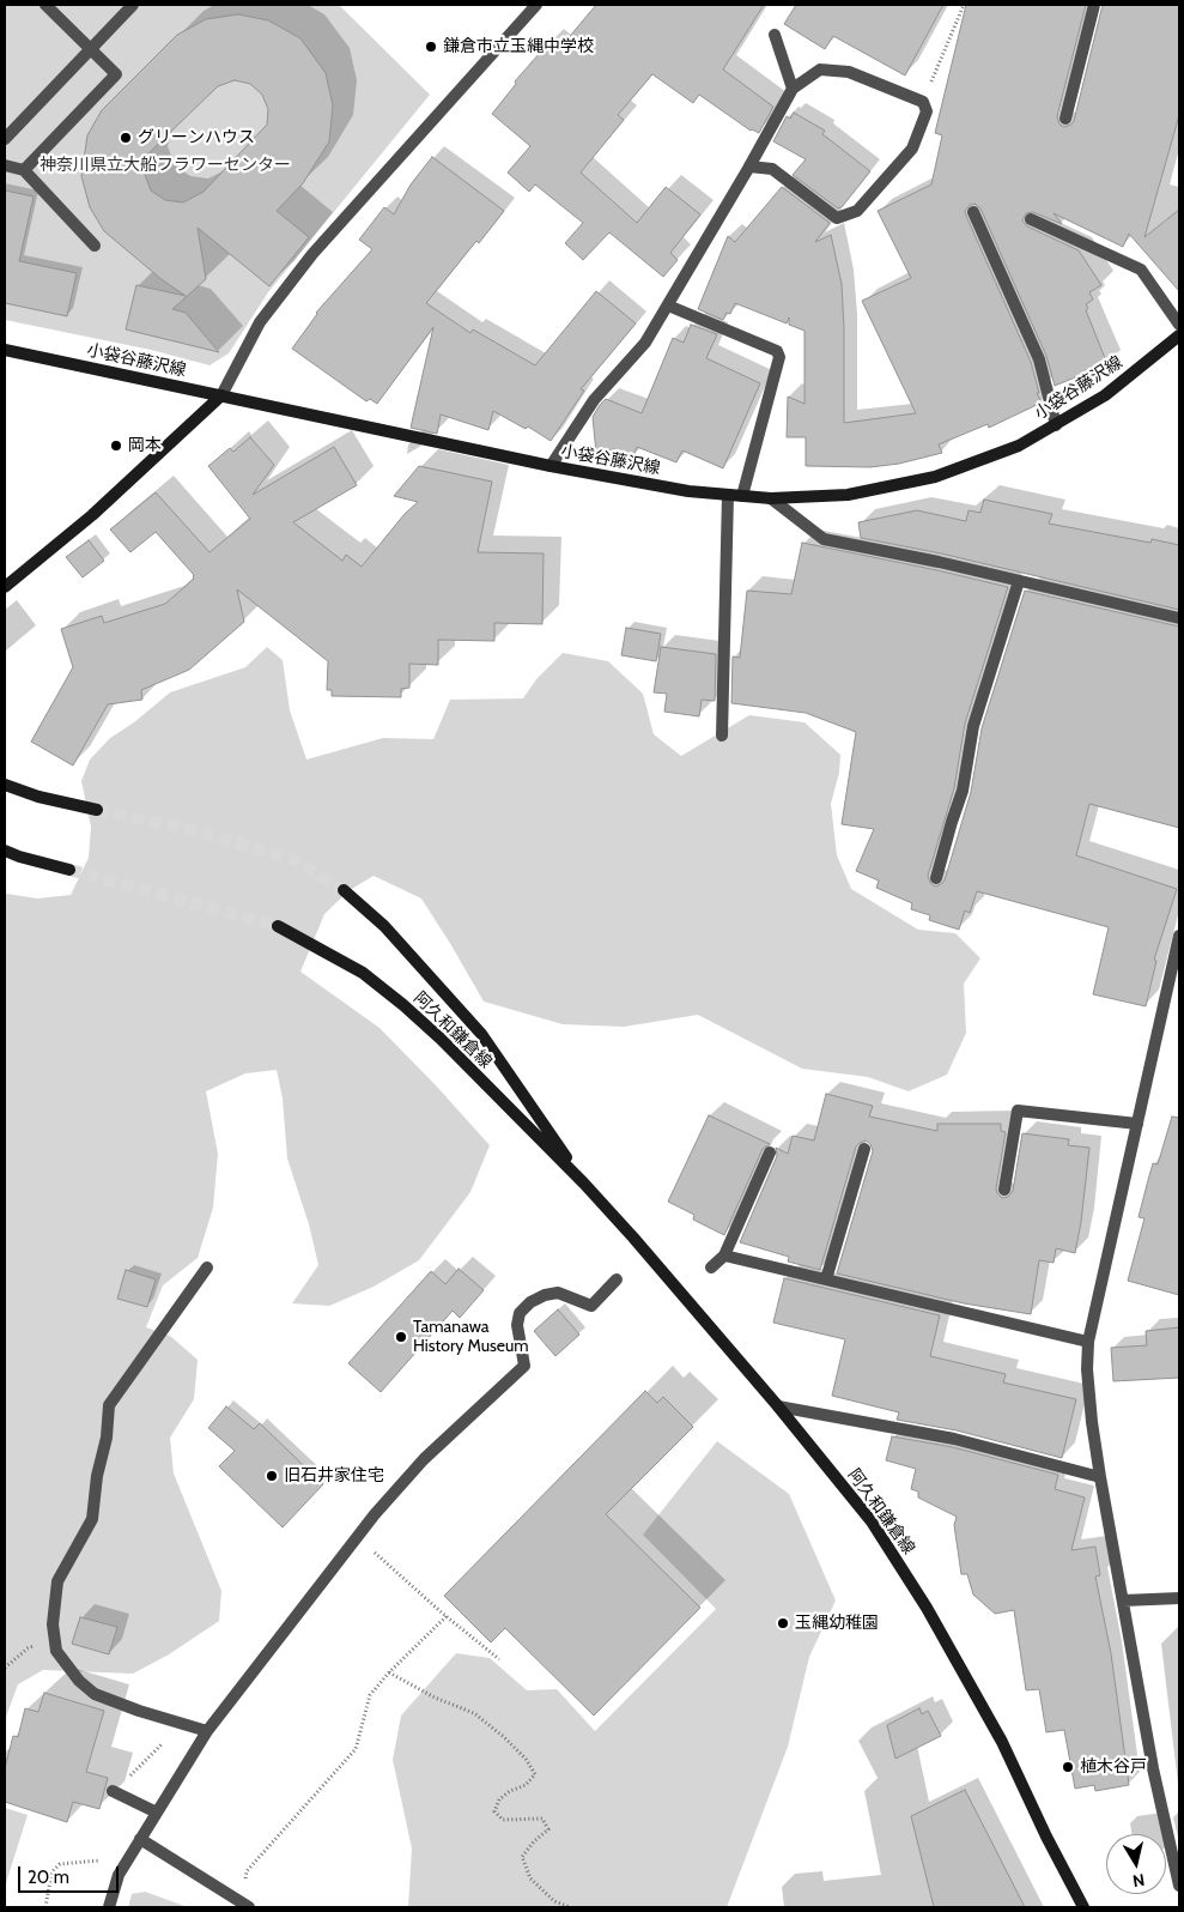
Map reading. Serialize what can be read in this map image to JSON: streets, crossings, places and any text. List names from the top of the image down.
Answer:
{
  "streets": {
    "main road": ["小袋谷藤沢線", "阿久和鎌倉線"]
  },
  "parks": ["神奈川県立大船フラワーセンター"],
  "places": [
    "鎌倉市立玉縄中学校",
    "グリーンハウス",
    "岡本",
    "Tamanawa History Museum",
    "旧石井家住宅",
    "玉縄幼稚園",
    "植木谷戸"
  ],
  "scale_bar": "20 m",
  "north": "bottom"
}
